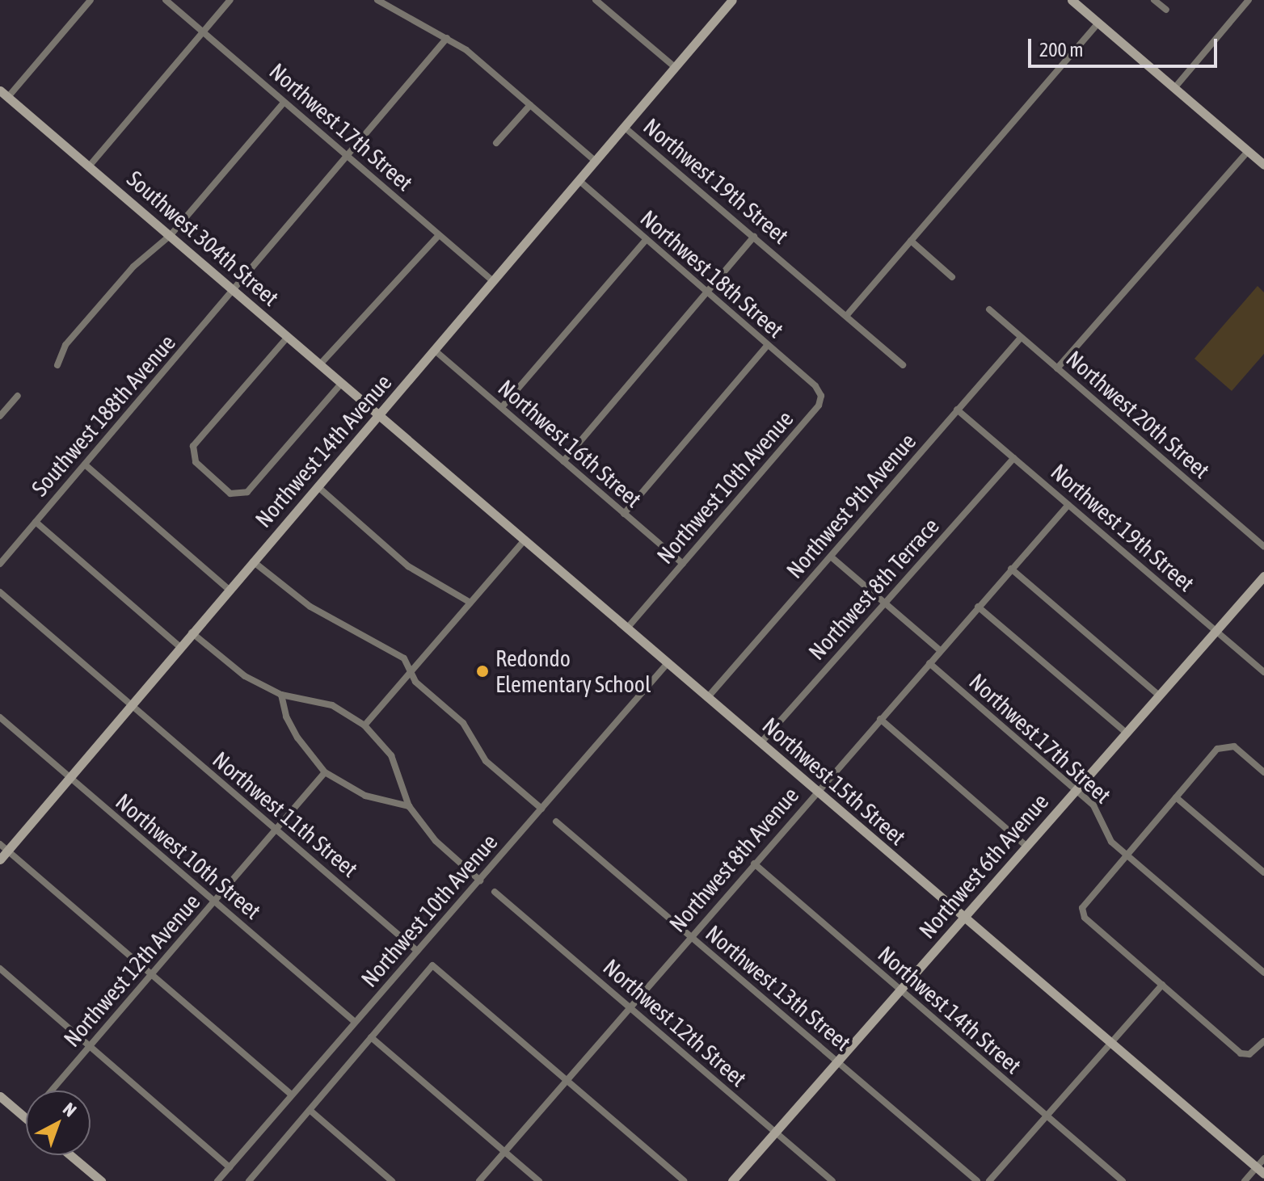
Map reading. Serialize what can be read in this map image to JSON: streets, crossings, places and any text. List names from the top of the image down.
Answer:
{
  "streets": {
    "street": [
      "Northwest 17th Street",
      "Northwest 19th Street",
      "Southwest 304th Street",
      "Northwest 18th Street",
      "Northwest 20th Street",
      "Southwest 188th Avenue",
      "Northwest 16th Street",
      "Northwest 14th Avenue",
      "Northwest 10th Avenue",
      "Northwest 9th Avenue",
      "Northwest 8th Terrace",
      "Northwest 15th Street",
      "Northwest 11th Street",
      "Northwest 10th Street",
      "Northwest 8th Avenue",
      "Northwest 6th Avenue",
      "Northwest 12th Avenue",
      "Northwest 13th Street",
      "Northwest 14th Street",
      "Northwest 12th Street"
    ]
  },
  "crossings": [
    ["Northwest 17th Street", "Southwest 188th Avenue"],
    ["Northwest 17th Street", "Northwest 14th Avenue"],
    ["Northwest 17th Street", "Northwest 8th Avenue"],
    ["Northwest 17th Street", "Northwest 6th Avenue"],
    ["Northwest 19th Street", "Northwest 14th Avenue"],
    ["Northwest 19th Street", "Northwest 9th Avenue"],
    ["Northwest 19th Street", "Northwest 8th Terrace"],
    ["Northwest 19th Street", "Northwest 8th Avenue"],
    ["Northwest 19th Street", "Northwest 6th Avenue"],
    ["Southwest 304th Street", "Southwest 188th Avenue"],
    ["Southwest 304th Street", "Northwest 14th Avenue"],
    ["Southwest 304th Street", "Northwest 15th Street"],
    ["Northwest 18th Street", "Northwest 14th Avenue"],
    ["Northwest 18th Street", "Northwest 10th Avenue"],
    ["Northwest 20th Street", "Northwest 9th Avenue"],
    ["Northwest 16th Street", "Northwest 14th Avenue"],
    ["Northwest 16th Street", "Northwest 10th Avenue"],
    ["Northwest 14th Avenue", "Northwest 15th Street"],
    ["Northwest 14th Avenue", "Northwest 11th Street"],
    ["Northwest 14th Avenue", "Northwest 10th Street"],
    ["Northwest 10th Avenue", "Northwest 15th Street"],
    ["Northwest 10th Avenue", "Northwest 11th Street"],
    ["Northwest 10th Avenue", "Northwest 10th Street"],
    ["Northwest 9th Avenue", "Northwest 15th Street"],
    ["Northwest 8th Terrace", "Northwest 15th Street"],
    ["Northwest 15th Street", "Northwest 8th Avenue"],
    ["Northwest 15th Street", "Northwest 6th Avenue"],
    ["Northwest 11th Street", "Northwest 12th Avenue"],
    ["Northwest 10th Street", "Northwest 12th Avenue"],
    ["Northwest 8th Avenue", "Northwest 13th Street"],
    ["Northwest 8th Avenue", "Northwest 14th Street"],
    ["Northwest 8th Avenue", "Northwest 12th Street"],
    ["Northwest 6th Avenue", "Northwest 13th Street"],
    ["Northwest 6th Avenue", "Northwest 14th Street"],
    ["Northwest 6th Avenue", "Northwest 12th Street"]
  ],
  "places": ["Redondo Elementary School"],
  "scale_bar": "200 m",
  "north": "top right"
}
